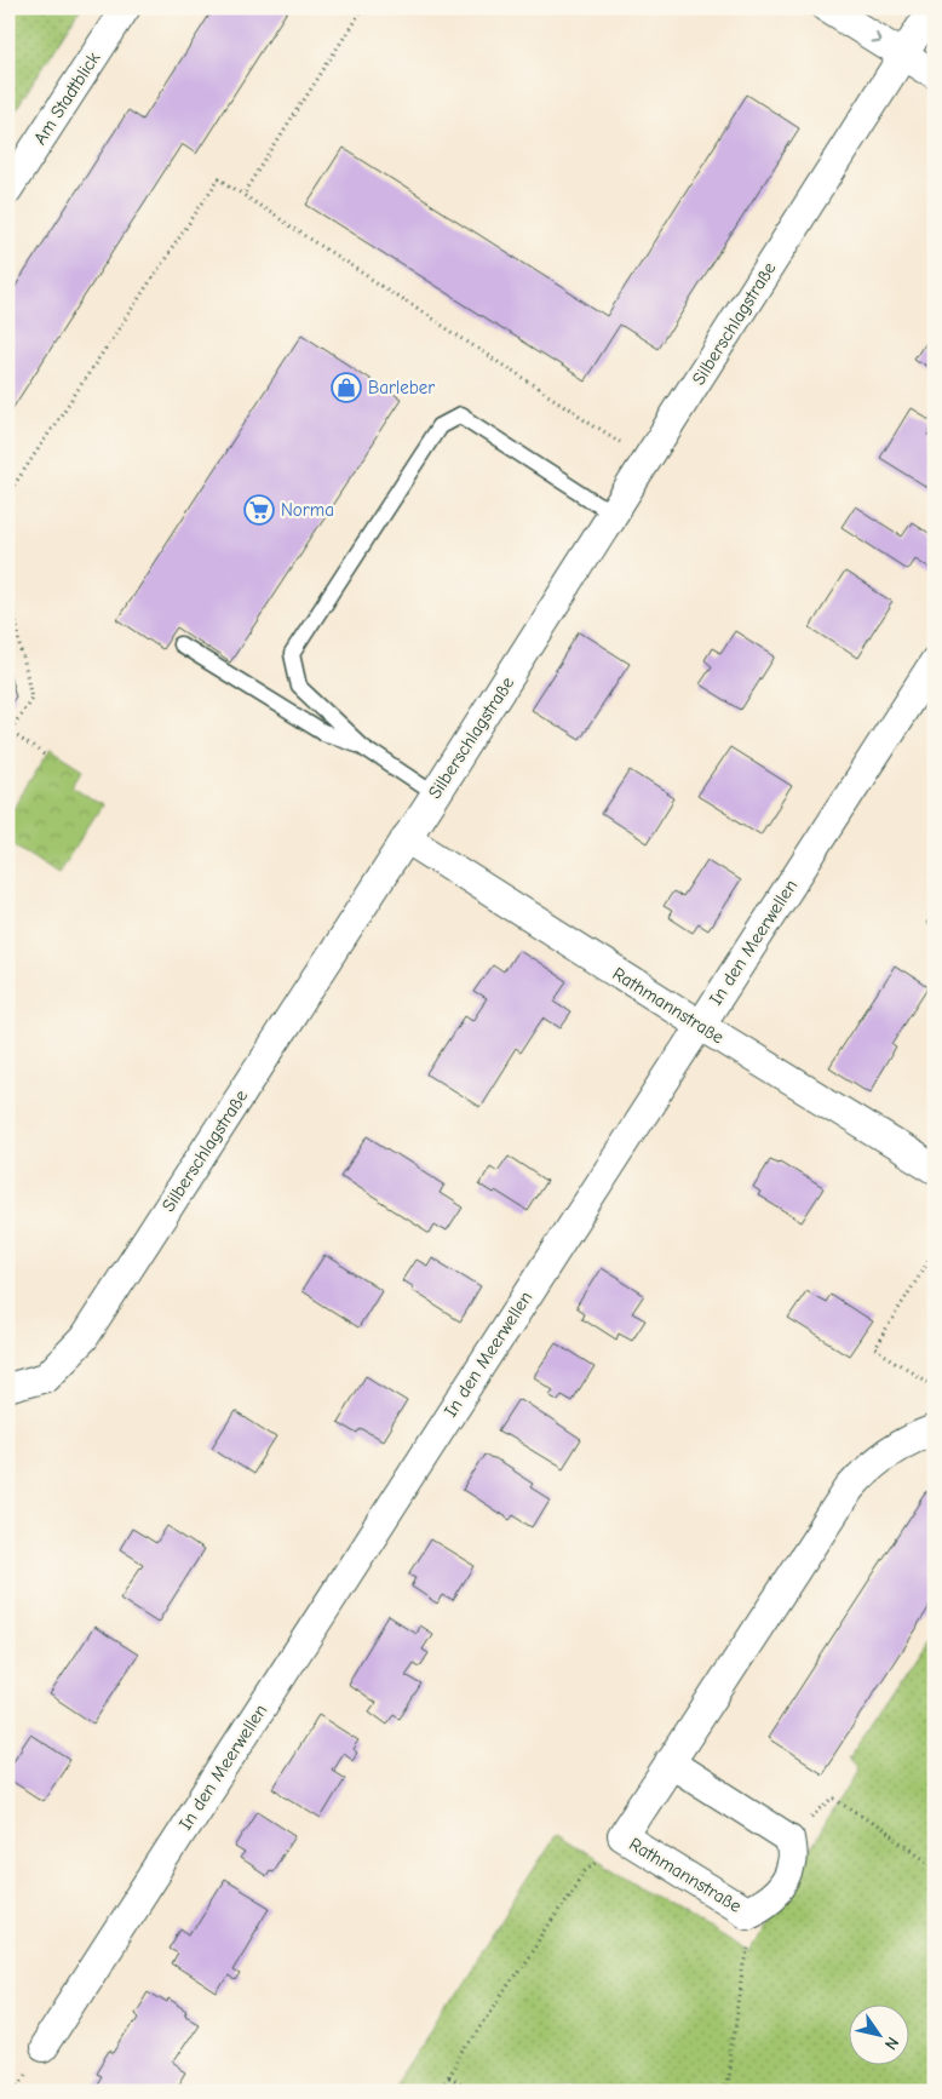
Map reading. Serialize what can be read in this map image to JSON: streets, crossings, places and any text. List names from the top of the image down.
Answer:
{
  "streets": {
    "street": [
      "Am Stadtblick",
      "Silberschlagstraße",
      "In den Meerwellen",
      "Rathmannstraße"
    ]
  },
  "crossings": [
    ["Silberschlagstraße", "Rathmannstraße"],
    ["In den Meerwellen", "Rathmannstraße"]
  ],
  "places": {
    "shop": ["Barleber"],
    "supermarket": ["Norma"]
  },
  "north": "bottom right"
}
